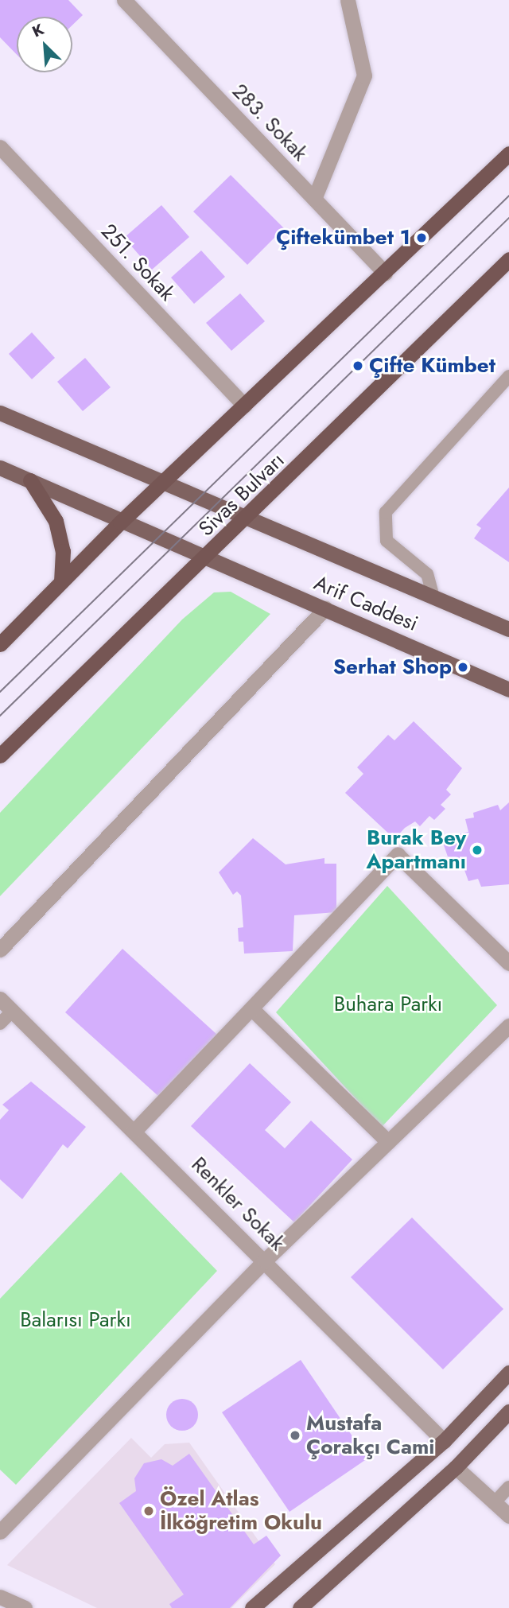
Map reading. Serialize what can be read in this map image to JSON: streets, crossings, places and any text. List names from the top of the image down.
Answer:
{
  "streets": {
    "highway": ["Sivas Bulvarı"],
    "main road": ["Arif Caddesi"],
    "street": ["283. Sokak", "251. Sokak", "Renkler Sokak"]
  },
  "crossings": [
    ["Sivas Bulvarı", "Arif Caddesi"]
  ],
  "parks": ["Buhara Parkı", "Balarısı Parkı"],
  "places": [
    "Çiftekümbet 1",
    "Çifte Kümbet",
    "Serhat Shop",
    "Burak Bey Apartmanı",
    "Mustafa Çorakçı Cami",
    "Özel Atlas İlköğretim Okulu"
  ],
  "north": "top left"
}
